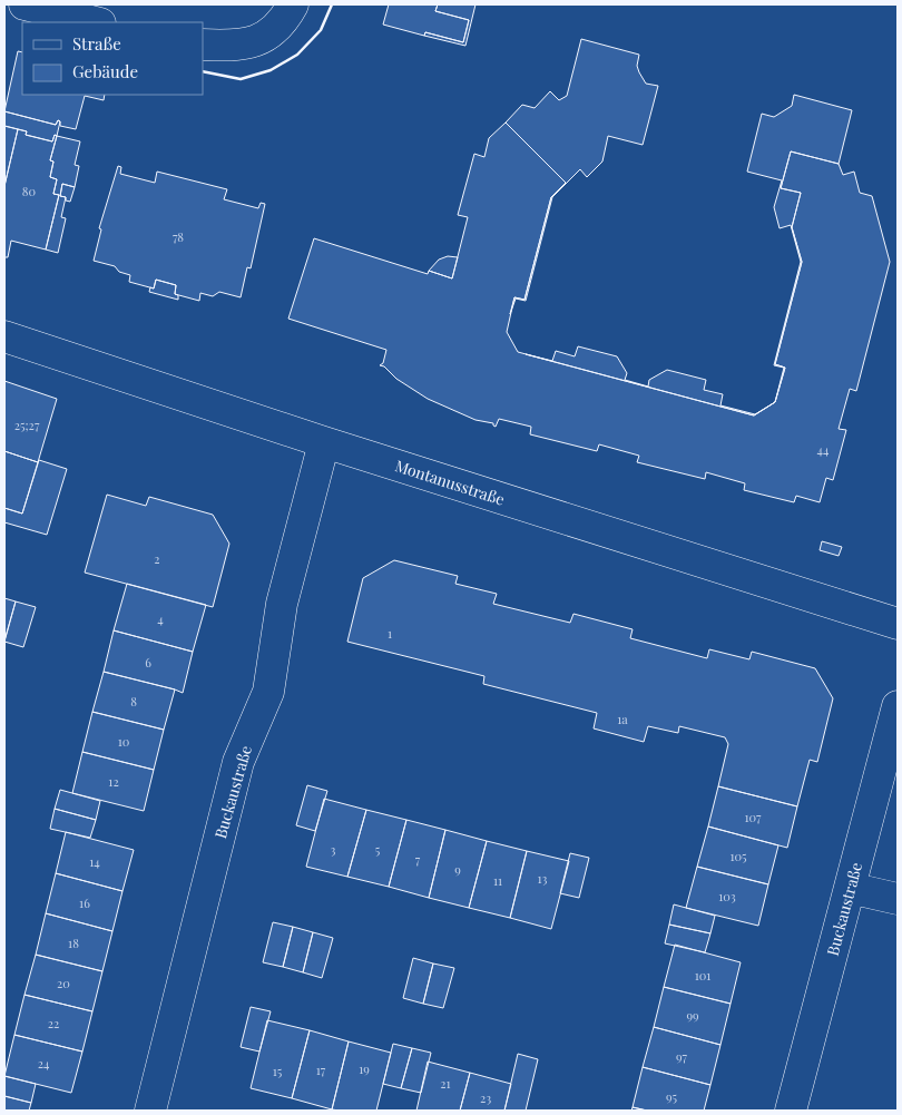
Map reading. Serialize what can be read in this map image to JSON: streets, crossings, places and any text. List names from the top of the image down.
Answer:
{
  "streets": {
    "street": ["Montanusstraße", "Buckaustraße"]
  },
  "crossings": [
    ["Montanusstraße", "Buckaustraße"]
  ],
  "house_numbers": [
    "80",
    "78",
    "25;27",
    "44",
    "2",
    "4",
    "1",
    "6",
    "8",
    "1a",
    "10",
    "12",
    "107",
    "3",
    "5",
    "105",
    "7",
    "14",
    "9",
    "13",
    "11",
    "103",
    "16",
    "18",
    "101",
    "20",
    "99",
    "22",
    "97",
    "24",
    "19",
    "17",
    "15",
    "21",
    "95",
    "23"
  ],
  "legend": ["Straße", "Gebäude"]
}
